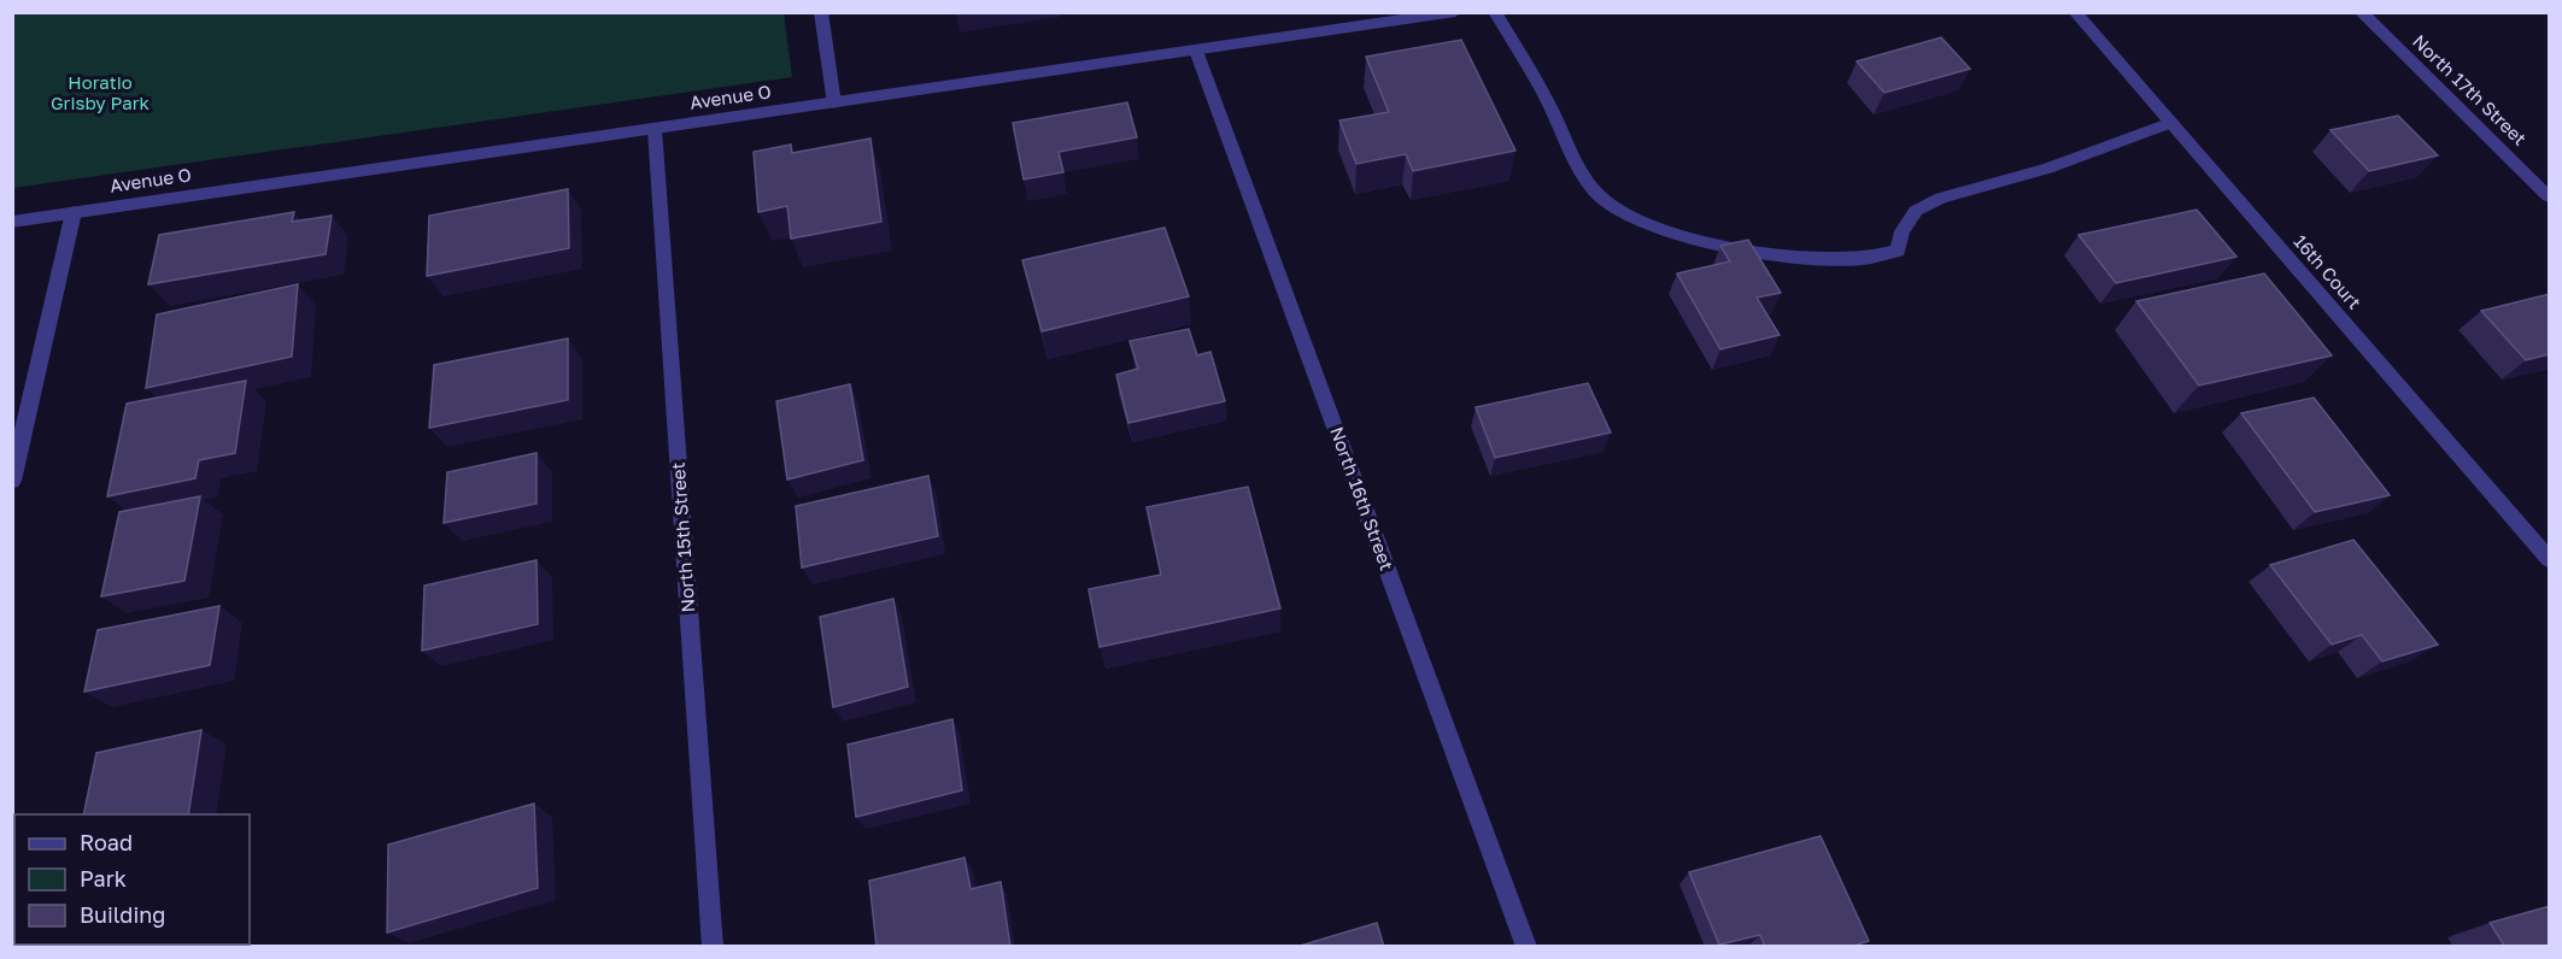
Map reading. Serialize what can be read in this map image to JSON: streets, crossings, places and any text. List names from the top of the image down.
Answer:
{
  "streets": {
    "street": [
      "North 17th Street",
      "Avenue O",
      "16th Court",
      "North 16th Street",
      "North 15th Street"
    ]
  },
  "crossings": [
    ["Avenue O", "North 16th Street"],
    ["Avenue O", "North 15th Street"]
  ],
  "parks": ["Horatio Grisby Park"],
  "legend": ["Road", "Park", "Building"]
}
